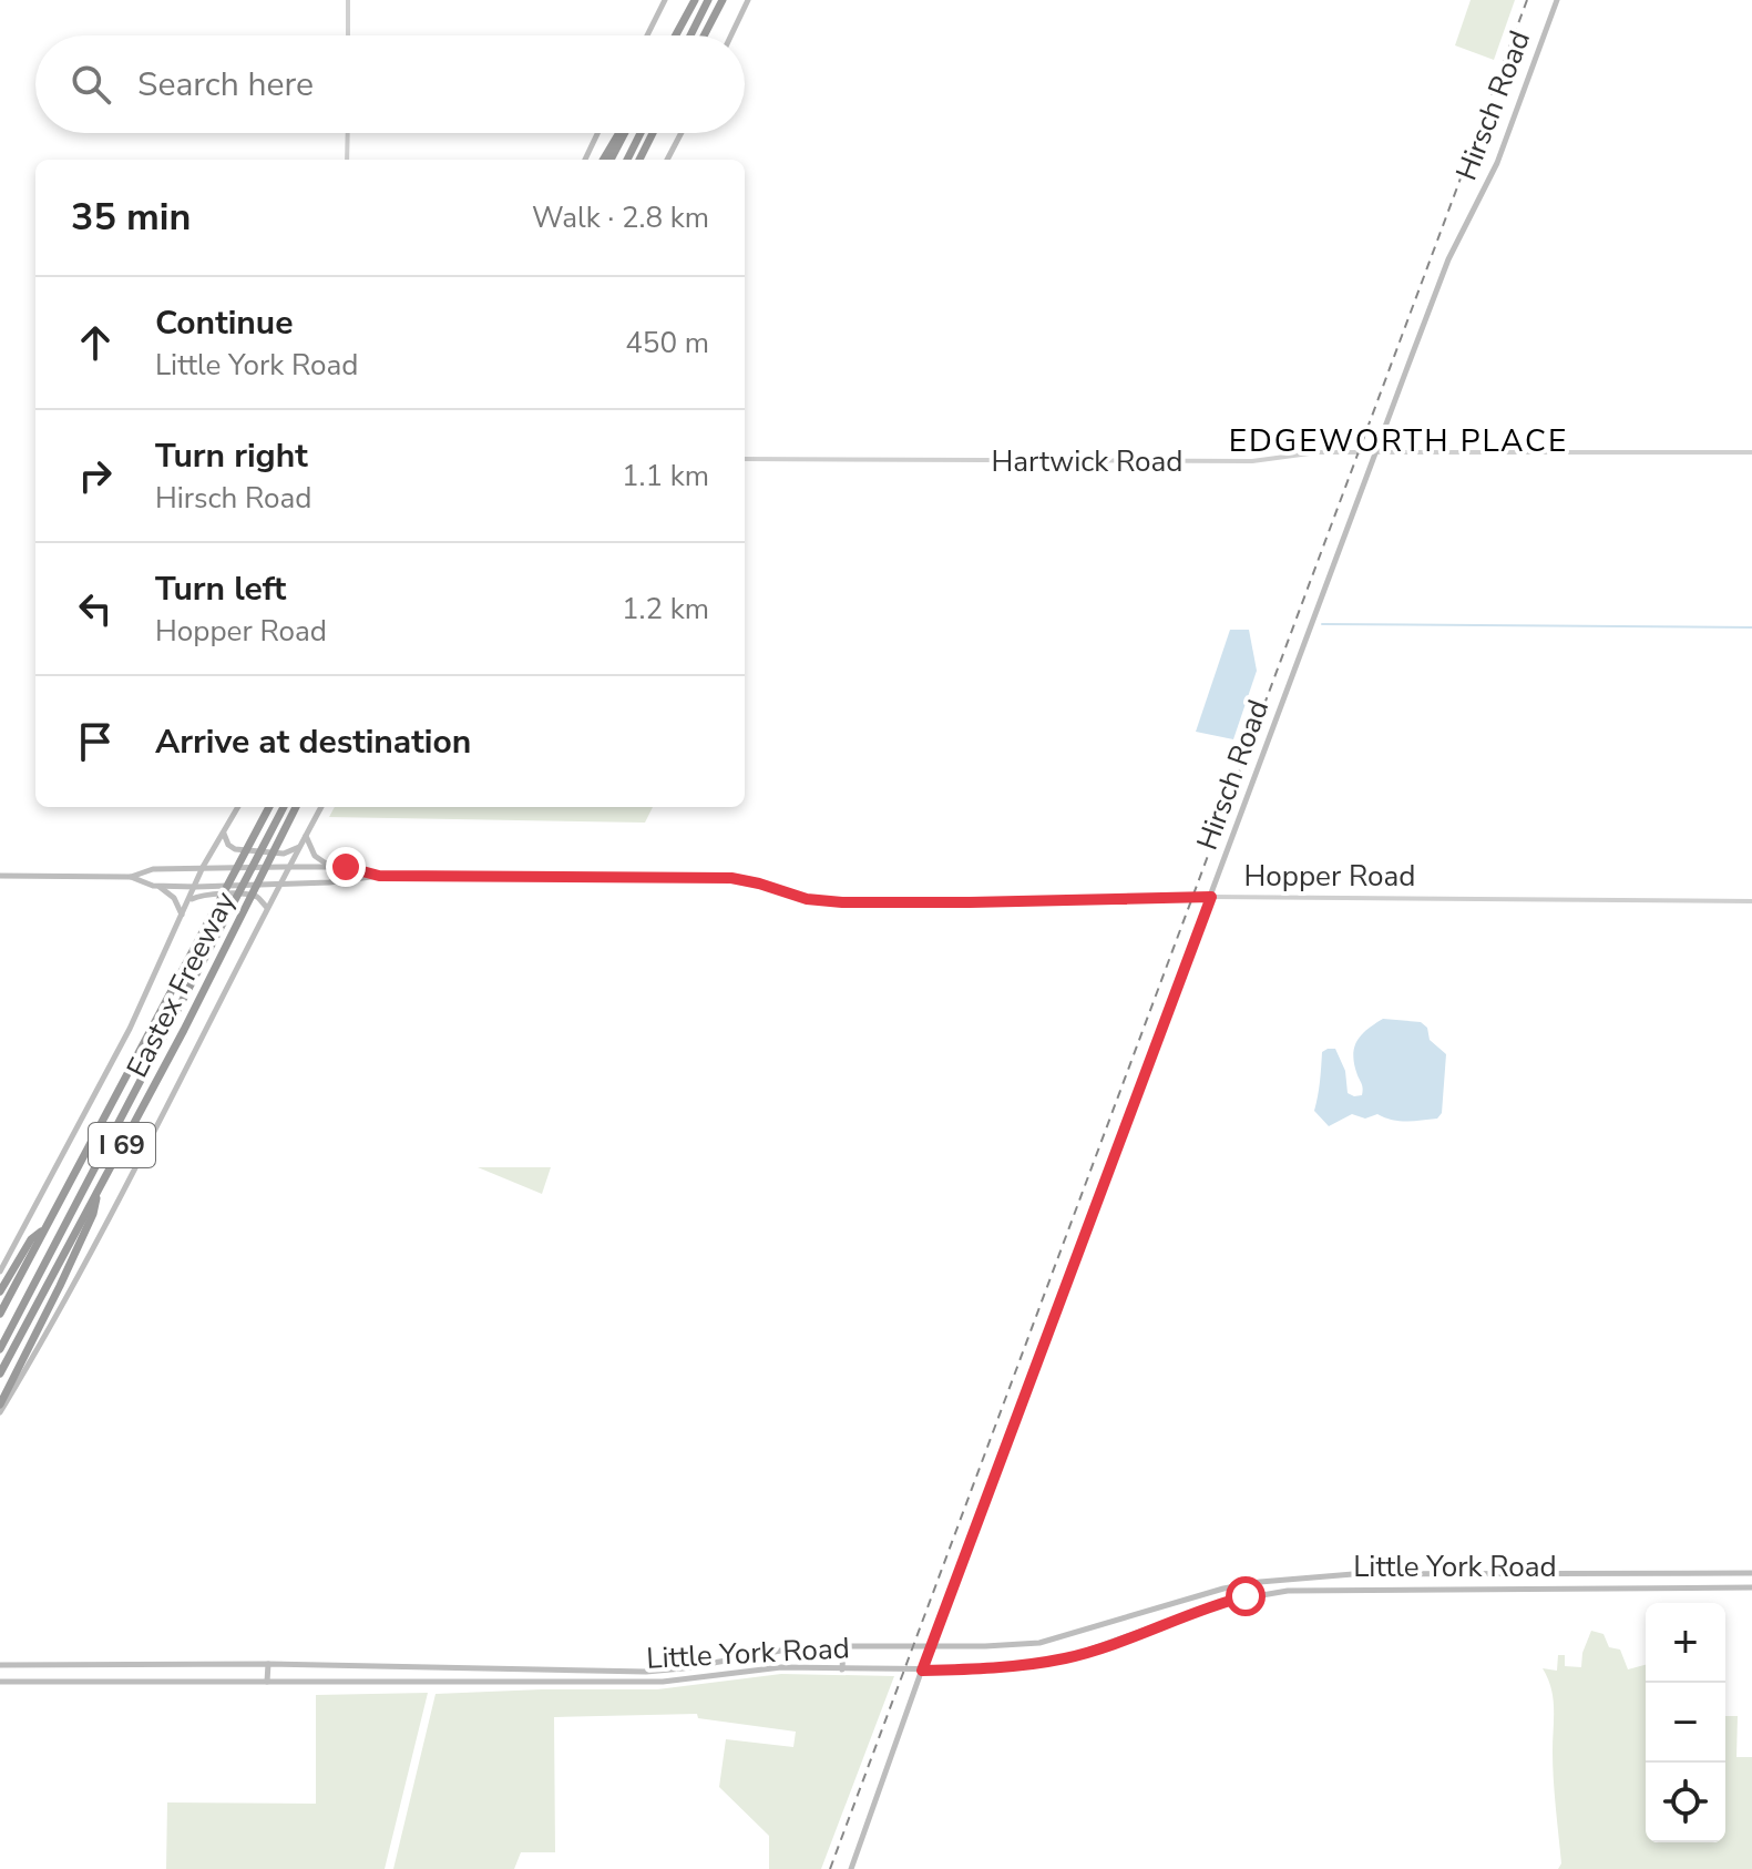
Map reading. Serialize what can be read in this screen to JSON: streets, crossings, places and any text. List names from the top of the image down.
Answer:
{
  "streets": {
    "highway": ["Eastex Freeway", "I 69"],
    "main road": ["Hirsch Road", "Hopper Road", "Little York Road"],
    "street": ["Hartwick Road"]
  },
  "crossings": [
    ["Hirsch Road", "Hartwick Road"],
    ["Hirsch Road", "Hopper Road"],
    ["Hirsch Road", "Little York Road"]
  ],
  "districts": ["EDGEWORTH PLACE"],
  "page": {
    "search": "Search here",
    "heading": ["35 min", "Walk · 2.8 km"],
    "list": [
      ["Continue", "Little York Road", "450 m"],
      ["Turn right", "Hirsch Road", "1.1 km"],
      ["Turn left", "Hopper Road", "1.2 km"],
      "Arrive at destination"
    ],
    "map_buttons": ["+", "−"]
  }
}
